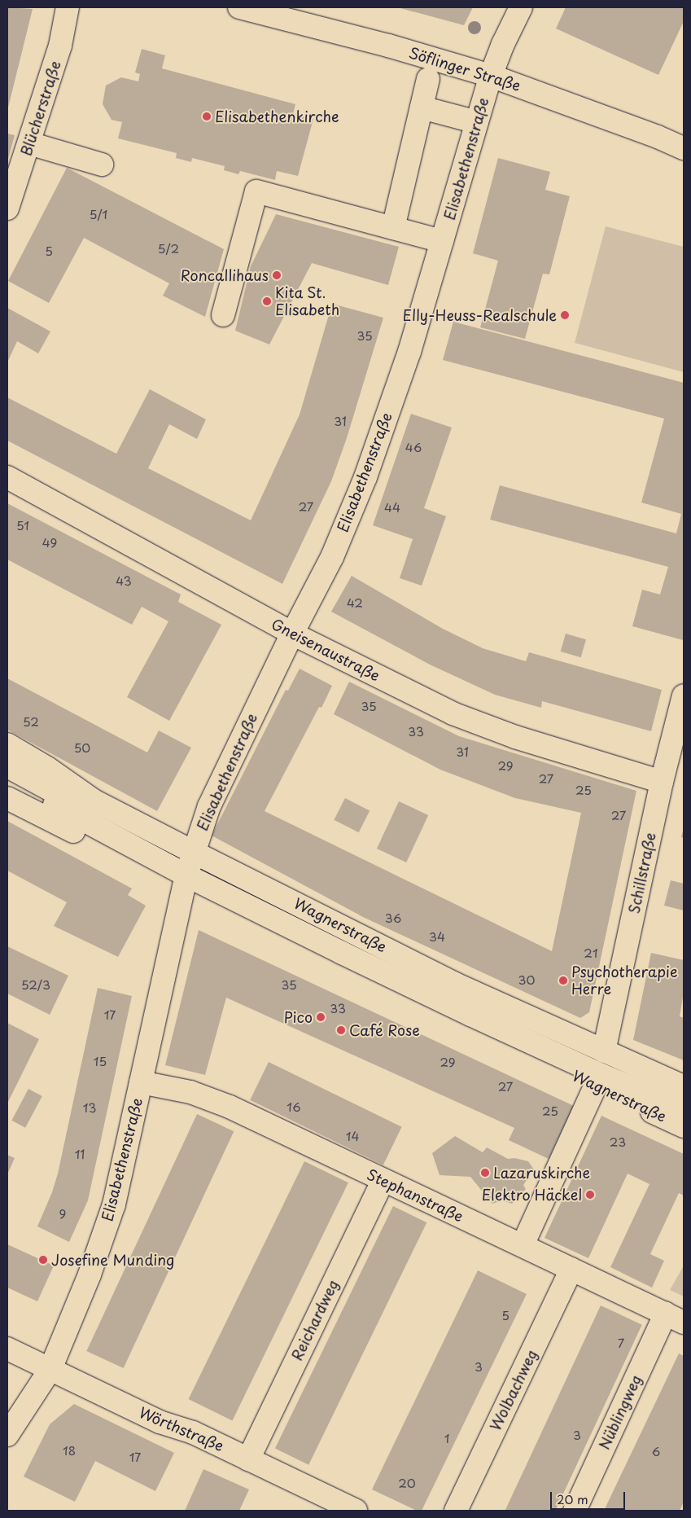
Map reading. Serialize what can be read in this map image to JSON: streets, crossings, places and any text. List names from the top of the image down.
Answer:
{
  "streets": {
    "street": [
      "Söflinger Straße",
      "Blücherstraße",
      "Elisabethenstraße",
      "Gneisenaustraße",
      "Schillstraße",
      "Wagnerstraße",
      "Stephanstraße",
      "Reichardweg",
      "Wolbachweg",
      "Nüblingweg",
      "Wörthstraße"
    ]
  },
  "crossings": [
    ["Söflinger Straße", "Elisabethenstraße"],
    ["Elisabethenstraße", "Gneisenaustraße"],
    ["Elisabethenstraße", "Wagnerstraße"],
    ["Elisabethenstraße", "Stephanstraße"],
    ["Elisabethenstraße", "Wörthstraße"],
    ["Gneisenaustraße", "Schillstraße"],
    ["Schillstraße", "Wagnerstraße"],
    ["Stephanstraße", "Reichardweg"],
    ["Stephanstraße", "Wolbachweg"],
    ["Stephanstraße", "Nüblingweg"],
    ["Reichardweg", "Wörthstraße"]
  ],
  "places": [
    "Elisabethenkirche",
    "Roncallihaus",
    "Kita St. Elisabeth",
    "Elly-Heuss-Realschule",
    "Psychotherapie Herre",
    "Pico",
    "Café Rose",
    "Lazaruskirche",
    "Elektro Häckel",
    "Josefine Munding"
  ],
  "house_numbers": [
    "5/1",
    "5/2",
    "5",
    "35",
    "31",
    "46",
    "27",
    "44",
    "51",
    "49",
    "43",
    "42",
    "35",
    "52",
    "33",
    "50",
    "31",
    "29",
    "27",
    "25",
    "27",
    "36",
    "34",
    "21",
    "30",
    "52/3",
    "35",
    "33",
    "17",
    "15",
    "29",
    "27",
    "16",
    "13",
    "25",
    "14",
    "23",
    "11",
    "9",
    "5",
    "7",
    "3",
    "3",
    "1",
    "18",
    "6",
    "17",
    "20"
  ],
  "scale_bar": "20 m"
}
